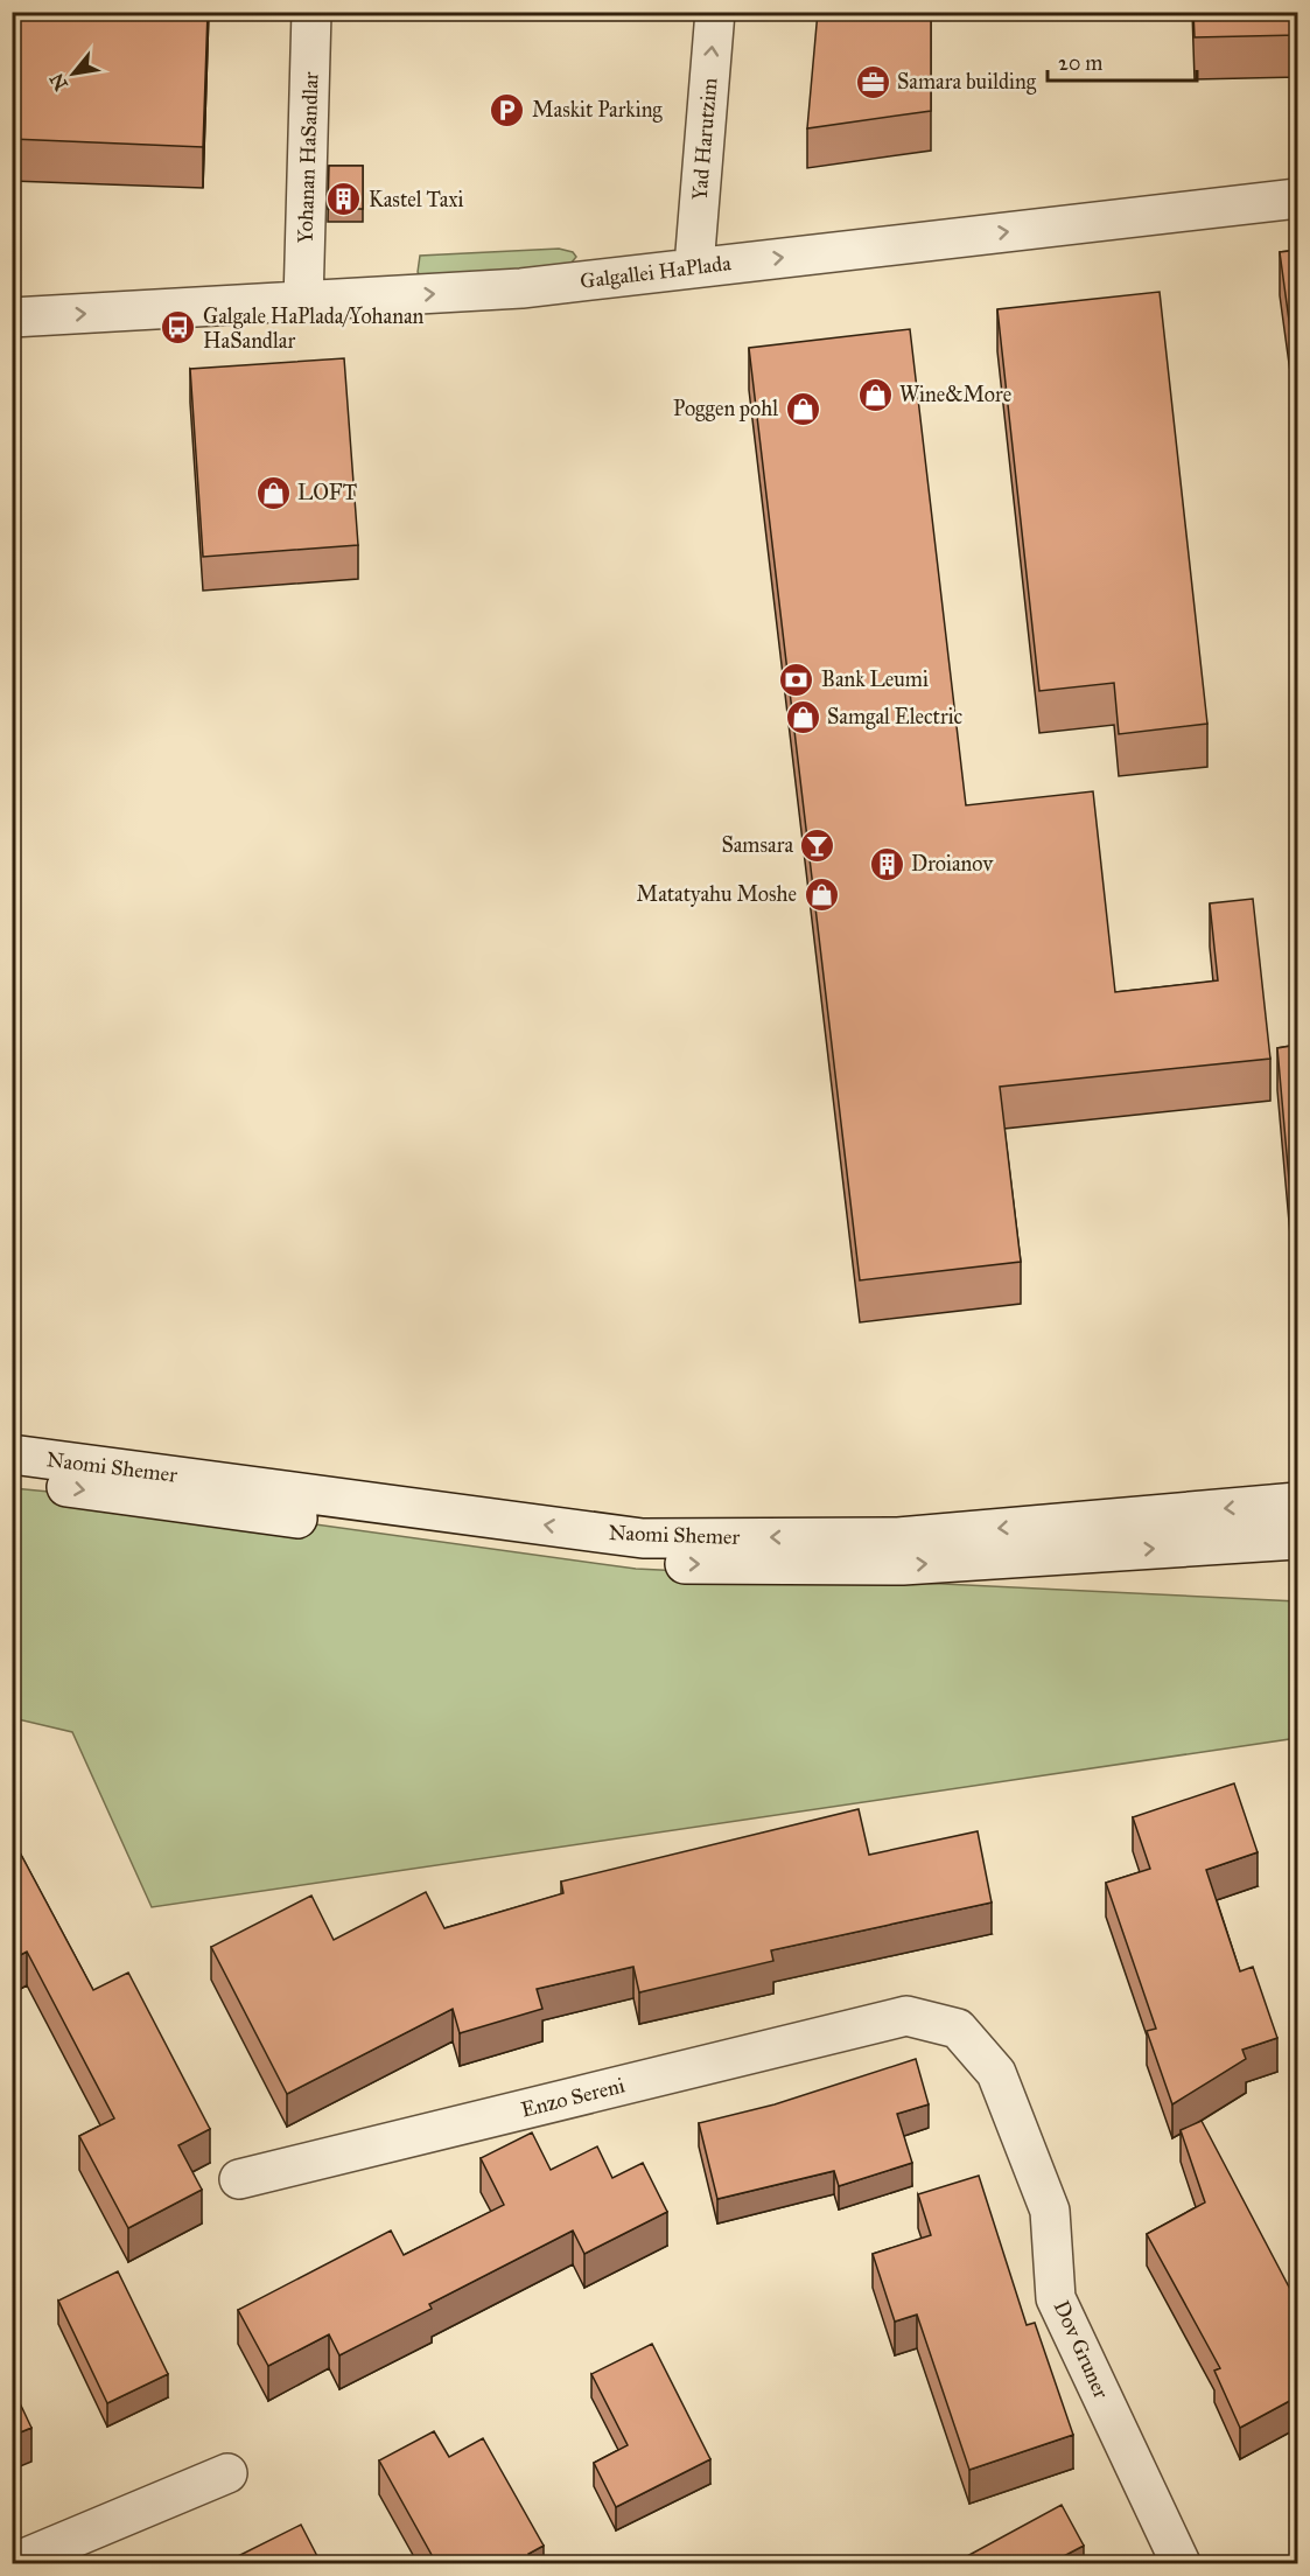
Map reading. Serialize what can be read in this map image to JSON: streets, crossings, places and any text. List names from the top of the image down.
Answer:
{
  "streets": {
    "street": [
      "Yad Harutzim",
      "Yohanan HaSandlar",
      "Galgallei HaPlada",
      "Naomi Shemer",
      "Enzo Sereni",
      "Dov Gruner"
    ]
  },
  "crossings": [
    ["Yad Harutzim", "Galgallei HaPlada"],
    ["Yohanan HaSandlar", "Galgallei HaPlada"],
    ["Enzo Sereni", "Dov Gruner"]
  ],
  "one_way": ["Yad Harutzim", "Galgallei HaPlada"],
  "places": {
    "office": ["Samara building"],
    "parking": ["Maskit Parking"],
    "building": ["Kastel Taxi", "Droianov"],
    "bus stop": ["Galgale HaPlada/Yohanan HaSandlar"],
    "shop": [
      "Wine&More",
      "Poggen pohl",
      "LOFT",
      "Samgal Electric",
      "Matatyahu Moshe"
    ],
    "bank": ["Bank Leumi"],
    "bar": ["Samsara"]
  },
  "scale_bar": "20 m",
  "north": "bottom left"
}
